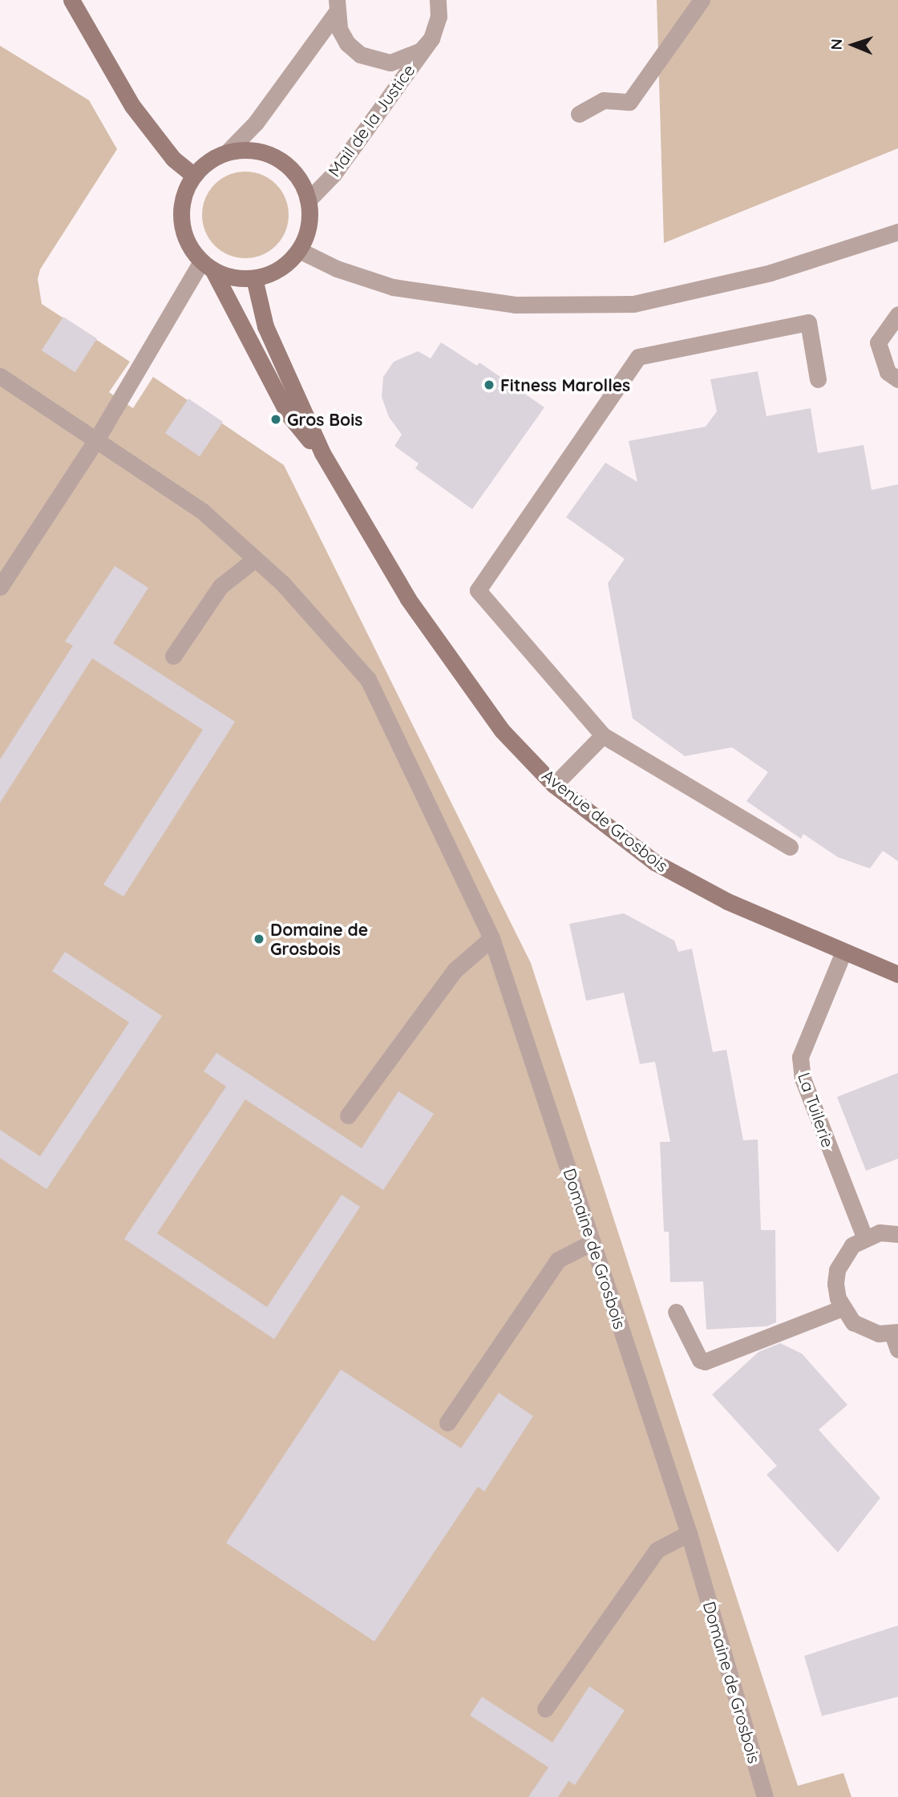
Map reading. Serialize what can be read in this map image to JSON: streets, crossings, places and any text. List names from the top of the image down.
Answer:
{
  "streets": {
    "street": [
      "Mail de la Justice",
      "Avenue de Grosbois",
      "La Tuilerie",
      "Domaine de Grosbois"
    ]
  },
  "crossings": [
    ["Mail de la Justice", "Avenue de Grosbois"],
    ["Avenue de Grosbois", "La Tuilerie"]
  ],
  "places": ["Fitness Marolles", "Gros Bois", "Domaine de Grosbois"],
  "north": "left"
}
